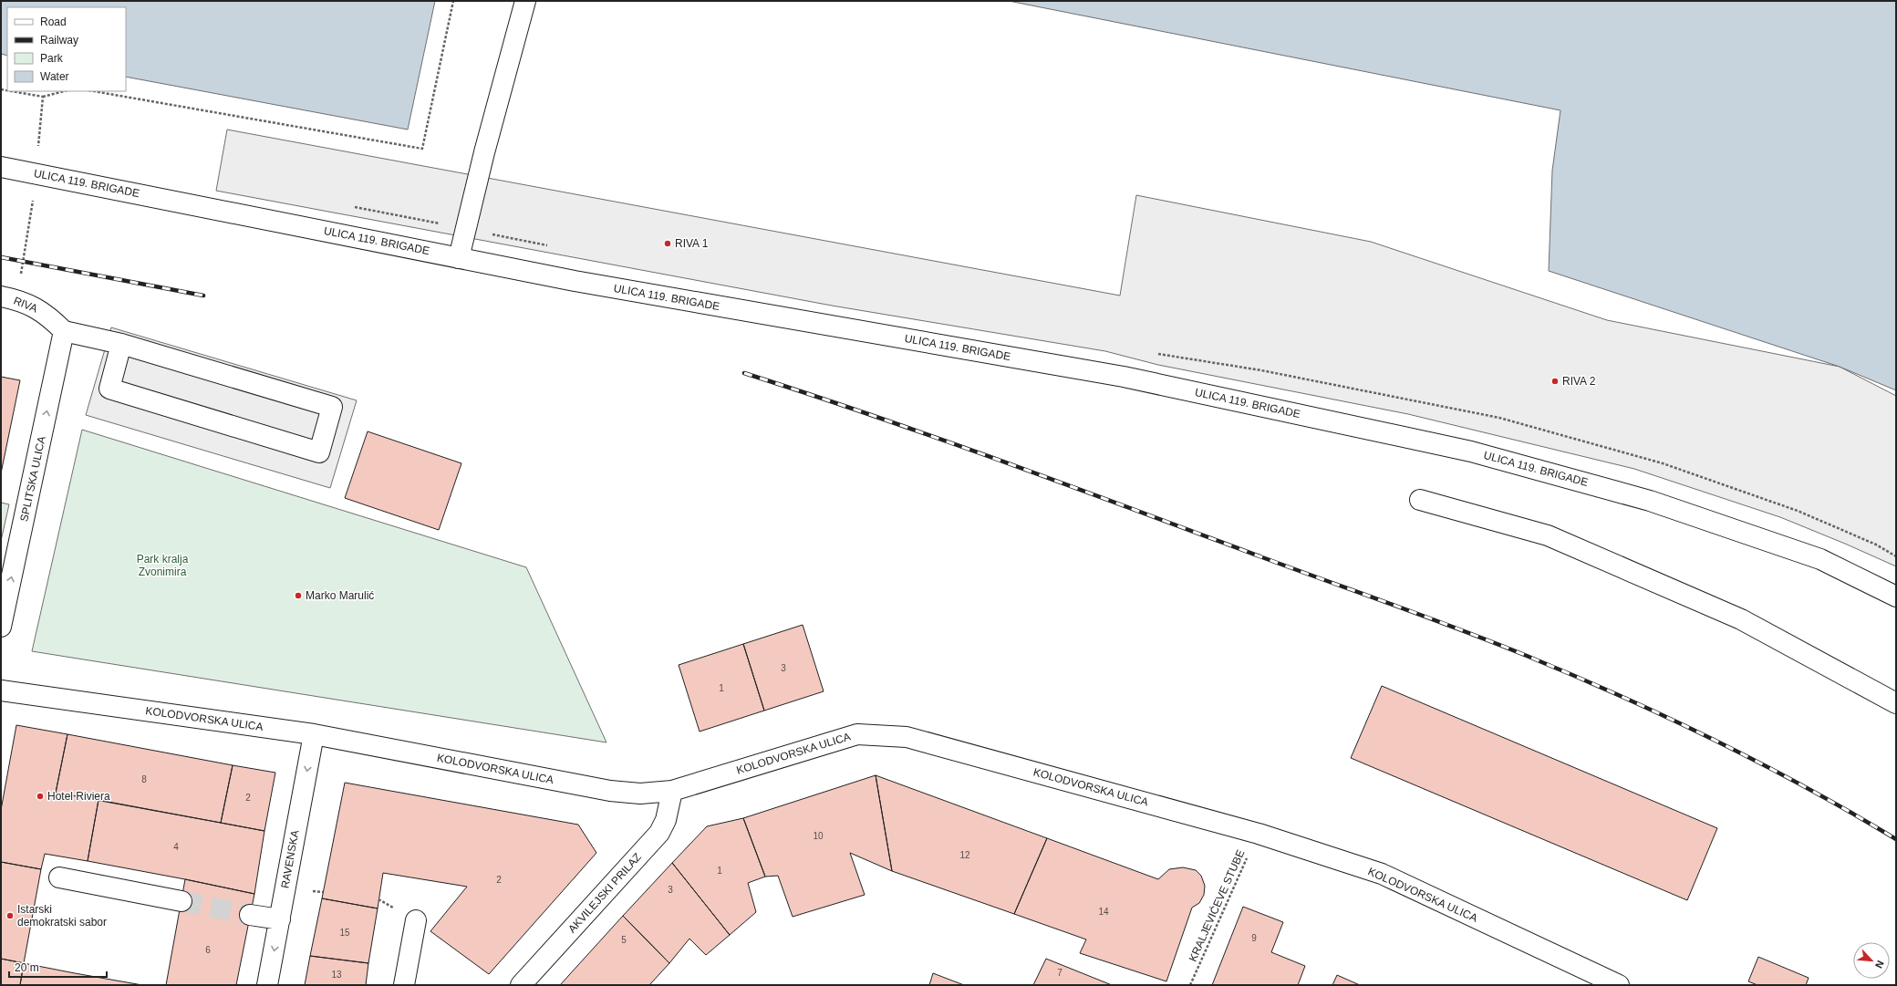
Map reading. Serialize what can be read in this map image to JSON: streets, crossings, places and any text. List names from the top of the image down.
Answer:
{
  "streets": {
    "street": [
      "ULICA 119. BRIGADE",
      "RIVA",
      "SPLITSKA ULICA",
      "KOLODVORSKA ULICA",
      "RAVENSKA",
      "AKVILEJSKI PRILAZ"
    ],
    "path": ["KRALJEVIĆEVE STUBE"]
  },
  "crossings": [
    ["RIVA", "SPLITSKA ULICA"],
    ["KOLODVORSKA ULICA", "RAVENSKA"],
    ["KOLODVORSKA ULICA", "AKVILEJSKI PRILAZ"],
    ["KOLODVORSKA ULICA", "KRALJEVIĆEVE STUBE"]
  ],
  "one_way": ["SPLITSKA ULICA", "RAVENSKA"],
  "parks": ["Park kralja Zvonimira"],
  "places": [
    "RIVA 1",
    "RIVA 2",
    "Marko Marulić",
    "Hotel Riviera",
    "Istarski demokratski sabor"
  ],
  "house_numbers": [
    "3",
    "1",
    "8",
    "2",
    "10",
    "4",
    "12",
    "1",
    "2",
    "3",
    "14",
    "15",
    "9",
    "5",
    "6",
    "7",
    "13"
  ],
  "legend": [
    "Road",
    "Railway",
    "Park",
    "Water"
  ],
  "scale_bar": "20 m",
  "north": "bottom right"
}
